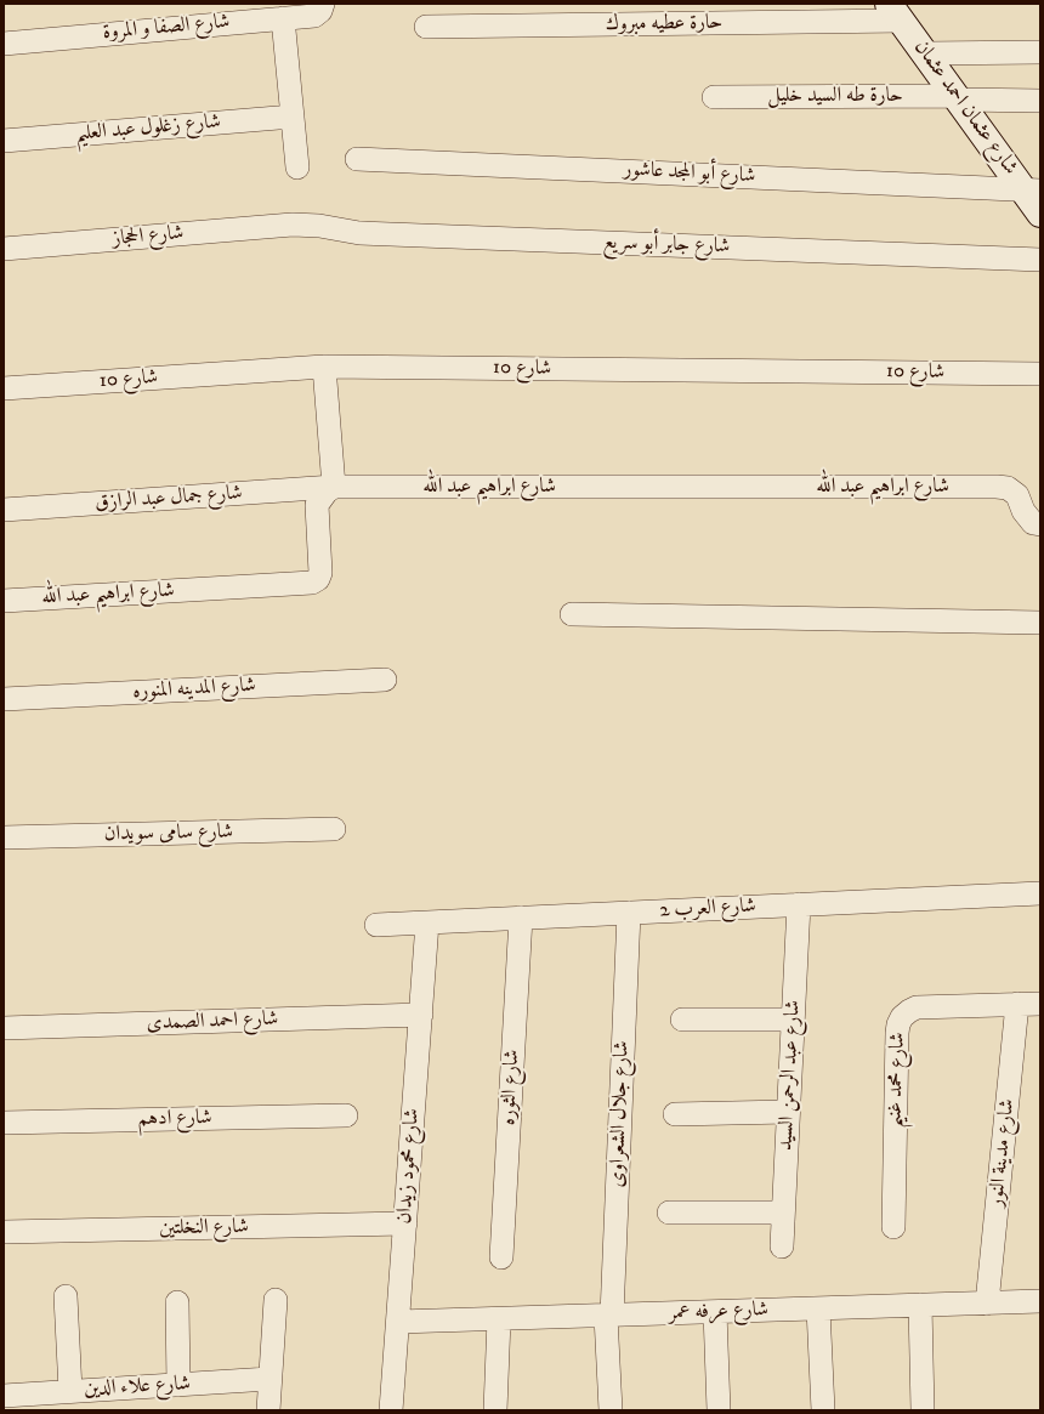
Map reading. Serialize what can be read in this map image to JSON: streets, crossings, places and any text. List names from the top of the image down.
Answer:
{
  "streets": {
    "street": [
      "حارة عطيه مبروك",
      "شارع الصفا و المروة",
      "حارة طه السيد خليل",
      "شارع عثمان احمد عثمان",
      "شارع زغلول عبد العليم",
      "شارع أبو المجد عاشور",
      "شارع الحجاز",
      "شارع جابر أبو سريع",
      "شارع 10",
      "شارع ابراهيم عبد الله",
      "شارع جمال عبد الرازق",
      "شارع المدينه المنوره",
      "شارع سامى سويدان",
      "شارع العرب 2",
      "شارع احمد الصمدى",
      "شارع عبد الرحمن السيد",
      "شارع محمد غنيم",
      "شارع الثوره",
      "شارع جلال الشعراوى",
      "شارع ادهم",
      "شارع مدينة النور",
      "شارع محمود زيدان",
      "شارع النخلتين",
      "شارع عرفه عمر",
      "شارع علاء الدين"
    ]
  },
  "crossings": [
    ["حارة عطيه مبروك", "شارع عثمان احمد عثمان"],
    ["حارة طه السيد خليل", "شارع عثمان احمد عثمان"],
    ["شارع عثمان احمد عثمان", "شارع أبو المجد عاشور"],
    ["شارع الحجاز", "شارع جابر أبو سريع"],
    ["شارع ابراهيم عبد الله", "شارع جمال عبد الرازق"],
    ["شارع العرب 2", "شارع عبد الرحمن السيد"],
    ["شارع العرب 2", "شارع الثوره"],
    ["شارع العرب 2", "شارع جلال الشعراوى"],
    ["شارع العرب 2", "شارع محمود زيدان"],
    ["شارع احمد الصمدى", "شارع محمود زيدان"],
    ["شارع محمد غنيم", "شارع مدينة النور"],
    ["شارع جلال الشعراوى", "شارع عرفه عمر"],
    ["شارع مدينة النور", "شارع عرفه عمر"],
    ["شارع محمود زيدان", "شارع النخلتين"],
    ["شارع محمود زيدان", "شارع عرفه عمر"]
  ]
}
